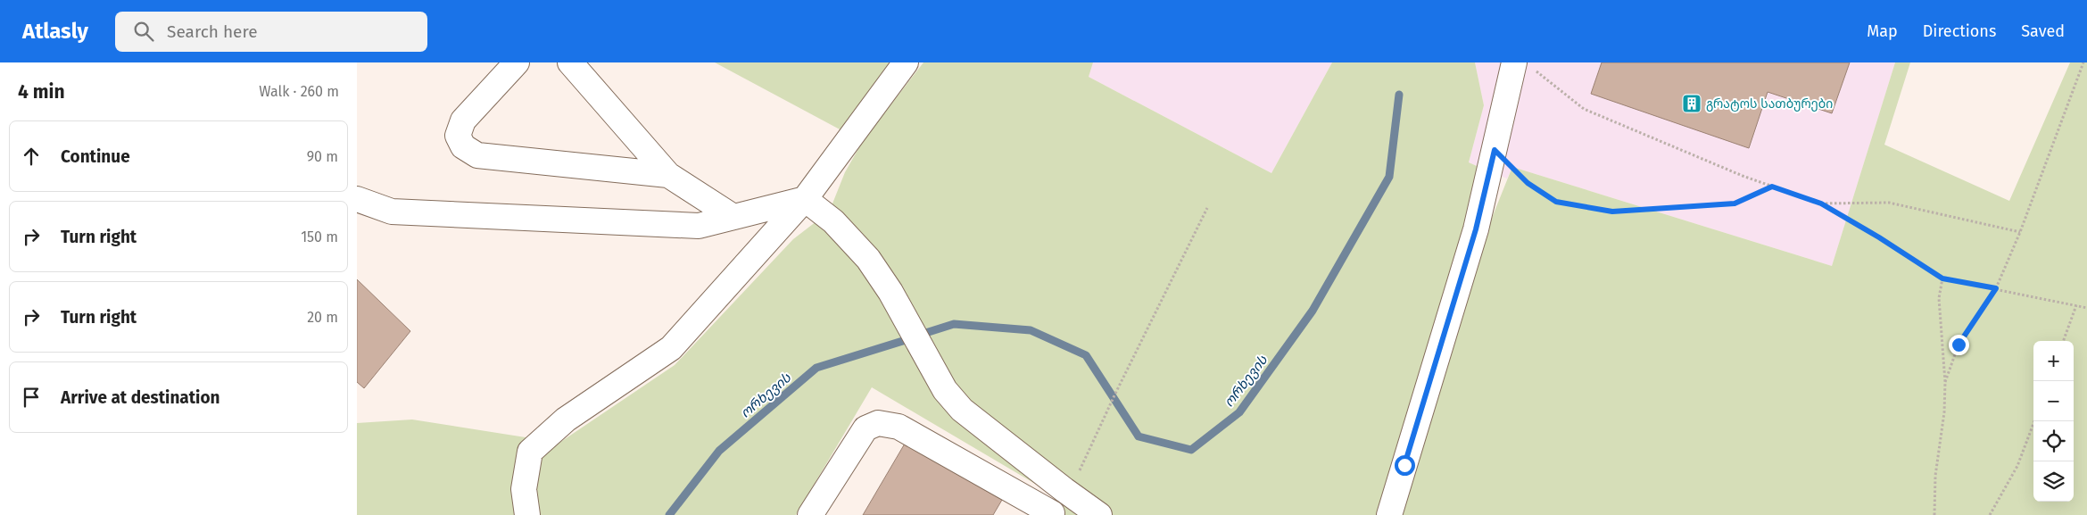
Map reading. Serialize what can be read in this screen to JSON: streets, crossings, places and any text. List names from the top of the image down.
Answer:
{
  "water": ["ორხევის"],
  "places": {
    "building": ["გრატოს სათბურები"]
  },
  "page": {
    "header": "Atlasly",
    "search": "Search here",
    "nav": ["Map", "Directions", "Saved"],
    "heading": ["4 min", "Walk · 260 m"],
    "list": [
      ["Continue", "90 m"],
      ["Turn right", "150 m"],
      ["Turn right", "20 m"],
      "Arrive at destination"
    ],
    "map_buttons": ["+", "−"]
  }
}
